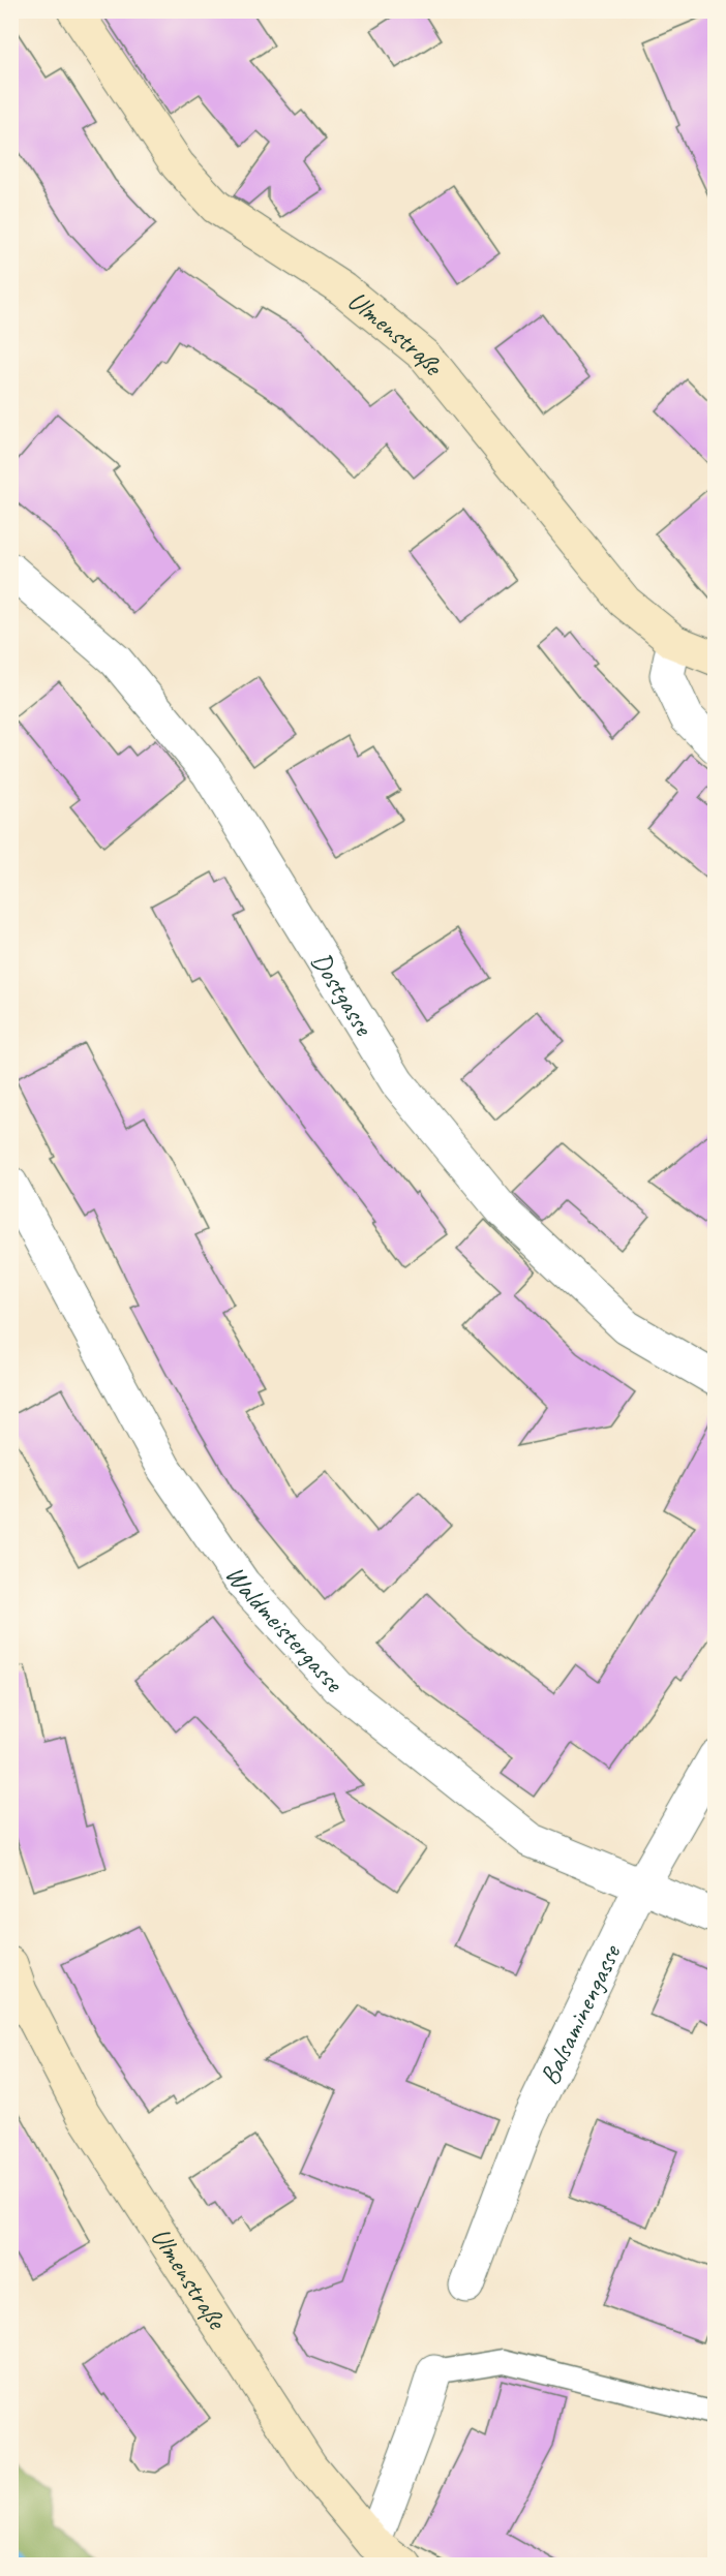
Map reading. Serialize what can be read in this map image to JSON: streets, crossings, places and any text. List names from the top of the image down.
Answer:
{
  "streets": {
    "street": [
      "Ulmenstraße",
      "Dostgasse",
      "Waldmeistergasse",
      "Balsaminengasse"
    ]
  },
  "crossings": [
    ["Waldmeistergasse", "Balsaminengasse"]
  ]
}
